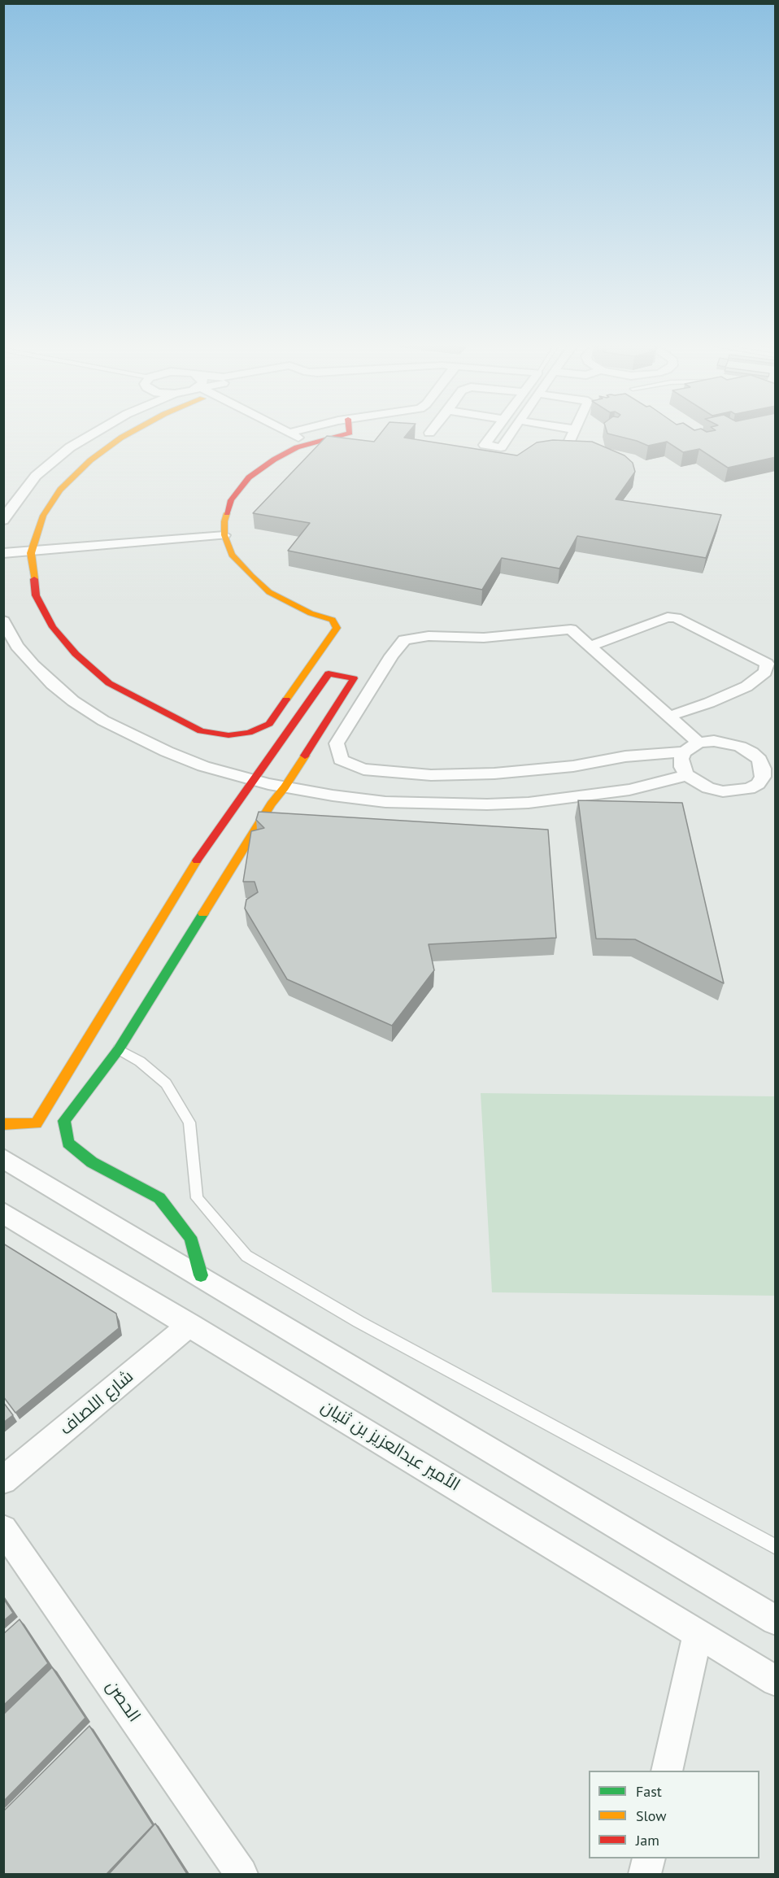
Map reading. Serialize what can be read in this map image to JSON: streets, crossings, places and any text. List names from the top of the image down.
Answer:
{
  "streets": {
    "street": ["شارع اللصاف", "الأمير عبدالعزيز بن ثنيان", "الحصن"]
  },
  "crossings": [
    ["شارع اللصاف", "الأمير عبدالعزيز بن ثنيان"]
  ],
  "legend": ["Fast", "Slow", "Jam"]
}
